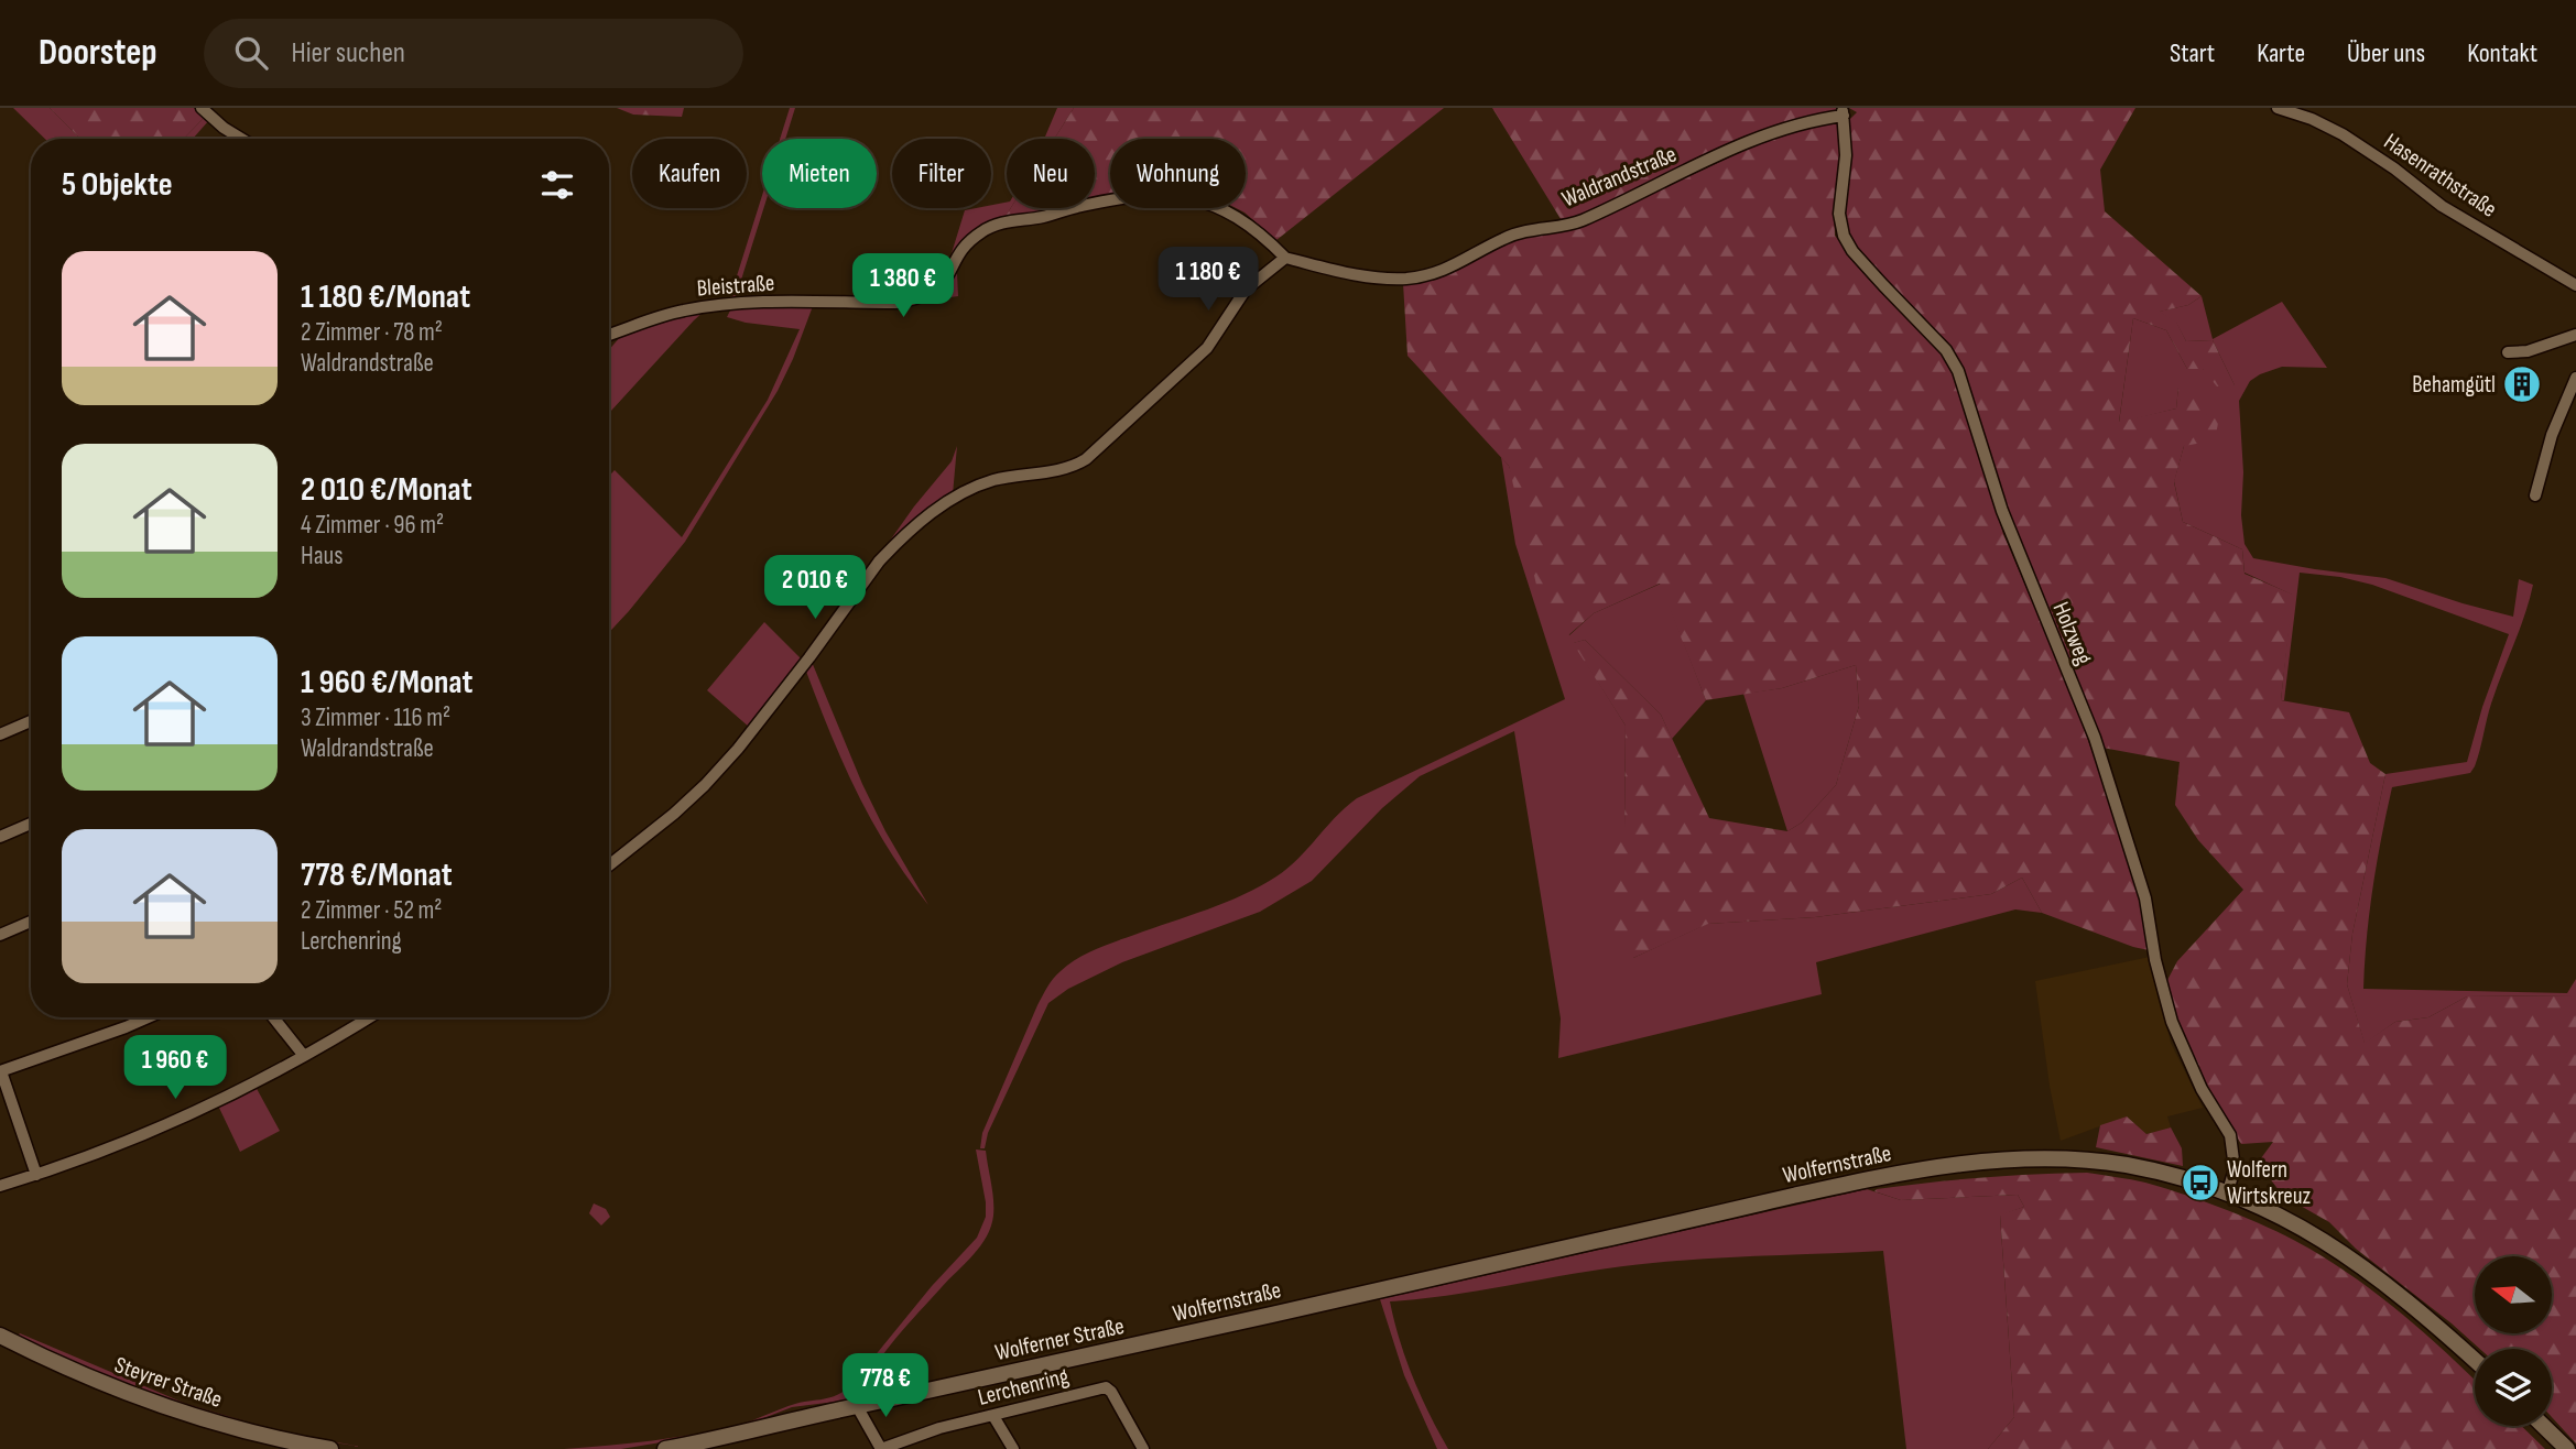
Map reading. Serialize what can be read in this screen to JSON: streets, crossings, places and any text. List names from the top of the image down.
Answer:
{
  "streets": {
    "main road": ["Wolfernstraße", "Wolferner Straße", "Steyrer Straße"],
    "street": [
      "Hasenrathstraße",
      "Waldrandstraße",
      "Bleistraße",
      "Holzweg",
      "Lerchenring"
    ]
  },
  "crossings": [
    ["Waldrandstraße", "Bleistraße"],
    ["Waldrandstraße", "Holzweg"],
    ["Holzweg", "Wolfernstraße"],
    ["Wolfernstraße", "Wolferner Straße"],
    ["Wolferner Straße", "Lerchenring"]
  ],
  "places": {
    "building": ["Behamgütl"],
    "bus stop": ["Wolfern Wirtskreuz"]
  },
  "north": "left",
  "page": {
    "header": "Doorstep",
    "search": "Hier suchen",
    "nav": [
      "Start",
      "Karte",
      "Über uns",
      "Kontakt"
    ],
    "chip": [
      "Kaufen",
      "Mieten",
      "Filter",
      "Neu",
      "Wohnung"
    ],
    "heading": "5 Objekte",
    "list": [
      {
        "name": "1 180 €/Monat",
        "note": "2 Zimmer · 78 m² · Waldrandstraße"
      },
      {
        "name": "2 010 €/Monat",
        "note": "4 Zimmer · 96 m² · Haus"
      },
      {
        "name": "1 960 €/Monat",
        "note": "3 Zimmer · 116 m² · Waldrandstraße"
      },
      {
        "name": "778 €/Monat",
        "note": "2 Zimmer · 52 m² · Lerchenring"
      }
    ],
    "price": [
      "1 180 €",
      "1 380 €",
      "2 010 €",
      "1 960 €",
      "778 €"
    ]
  }
}
